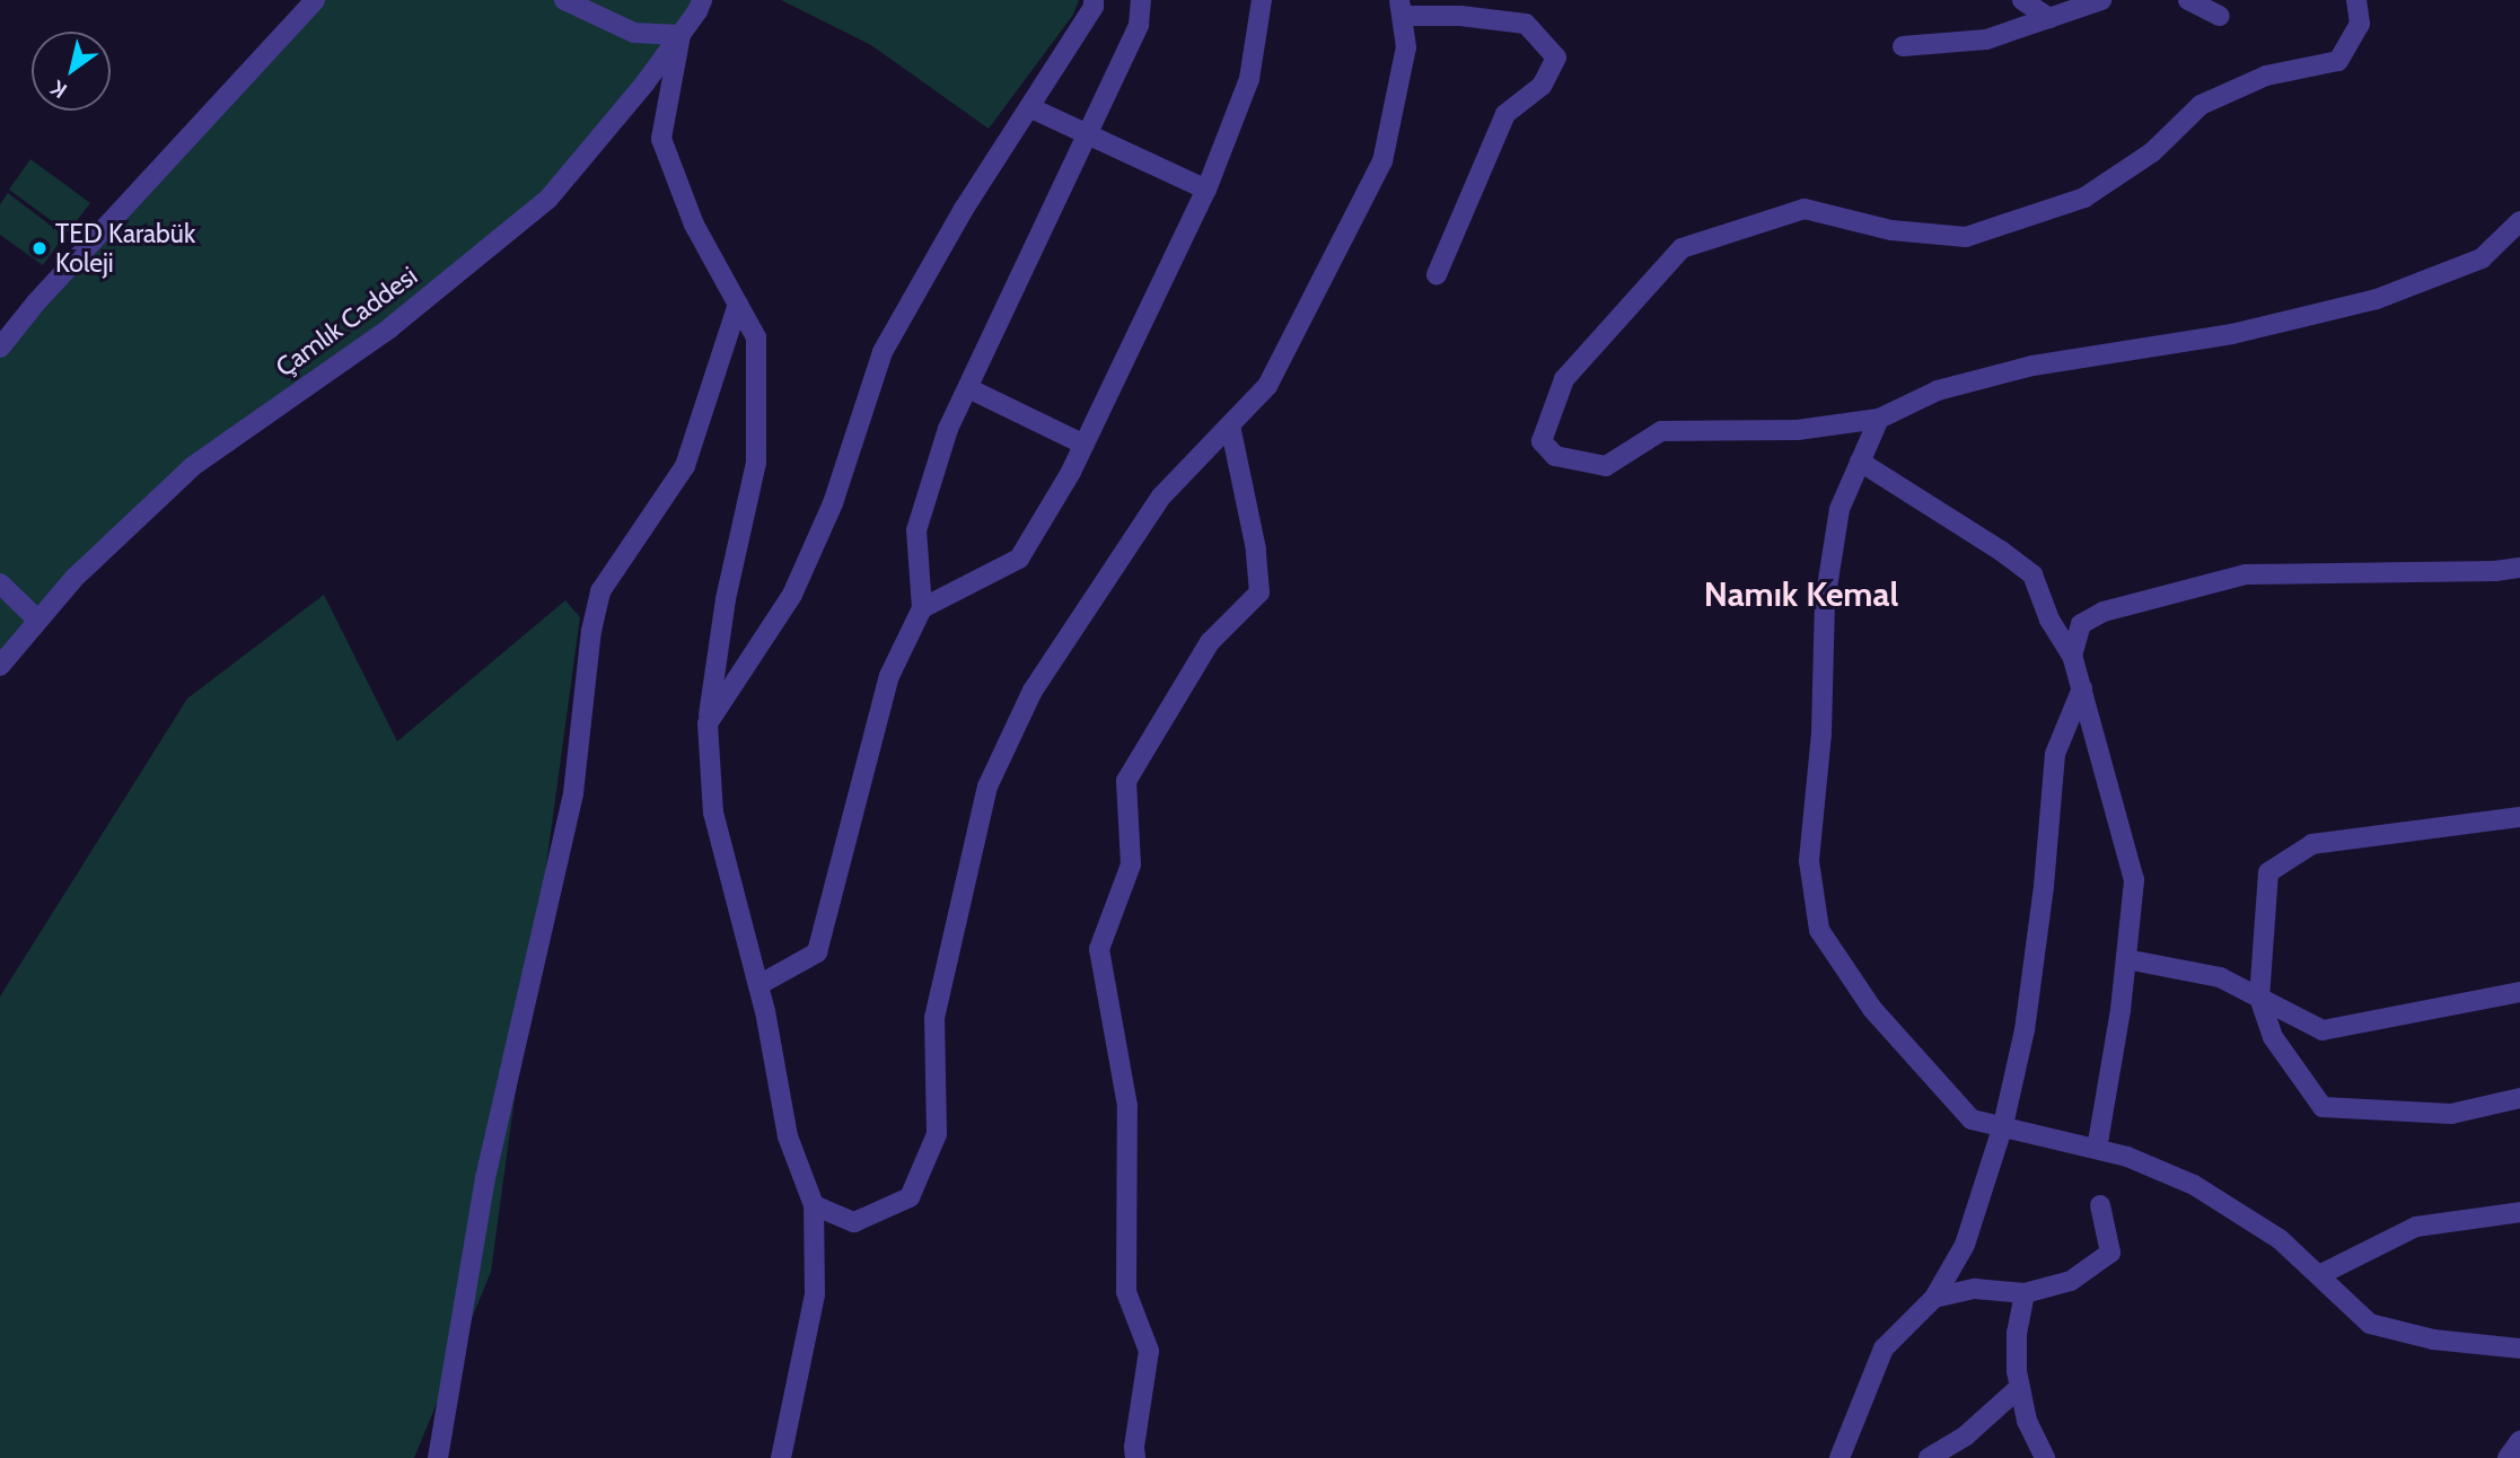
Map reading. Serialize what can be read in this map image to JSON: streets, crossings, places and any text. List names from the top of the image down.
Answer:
{
  "streets": {
    "street": ["Çamlık Caddesi"]
  },
  "districts": ["Namık Kemal"],
  "places": ["TED Karabük Koleji"],
  "north": "bottom left"
}
